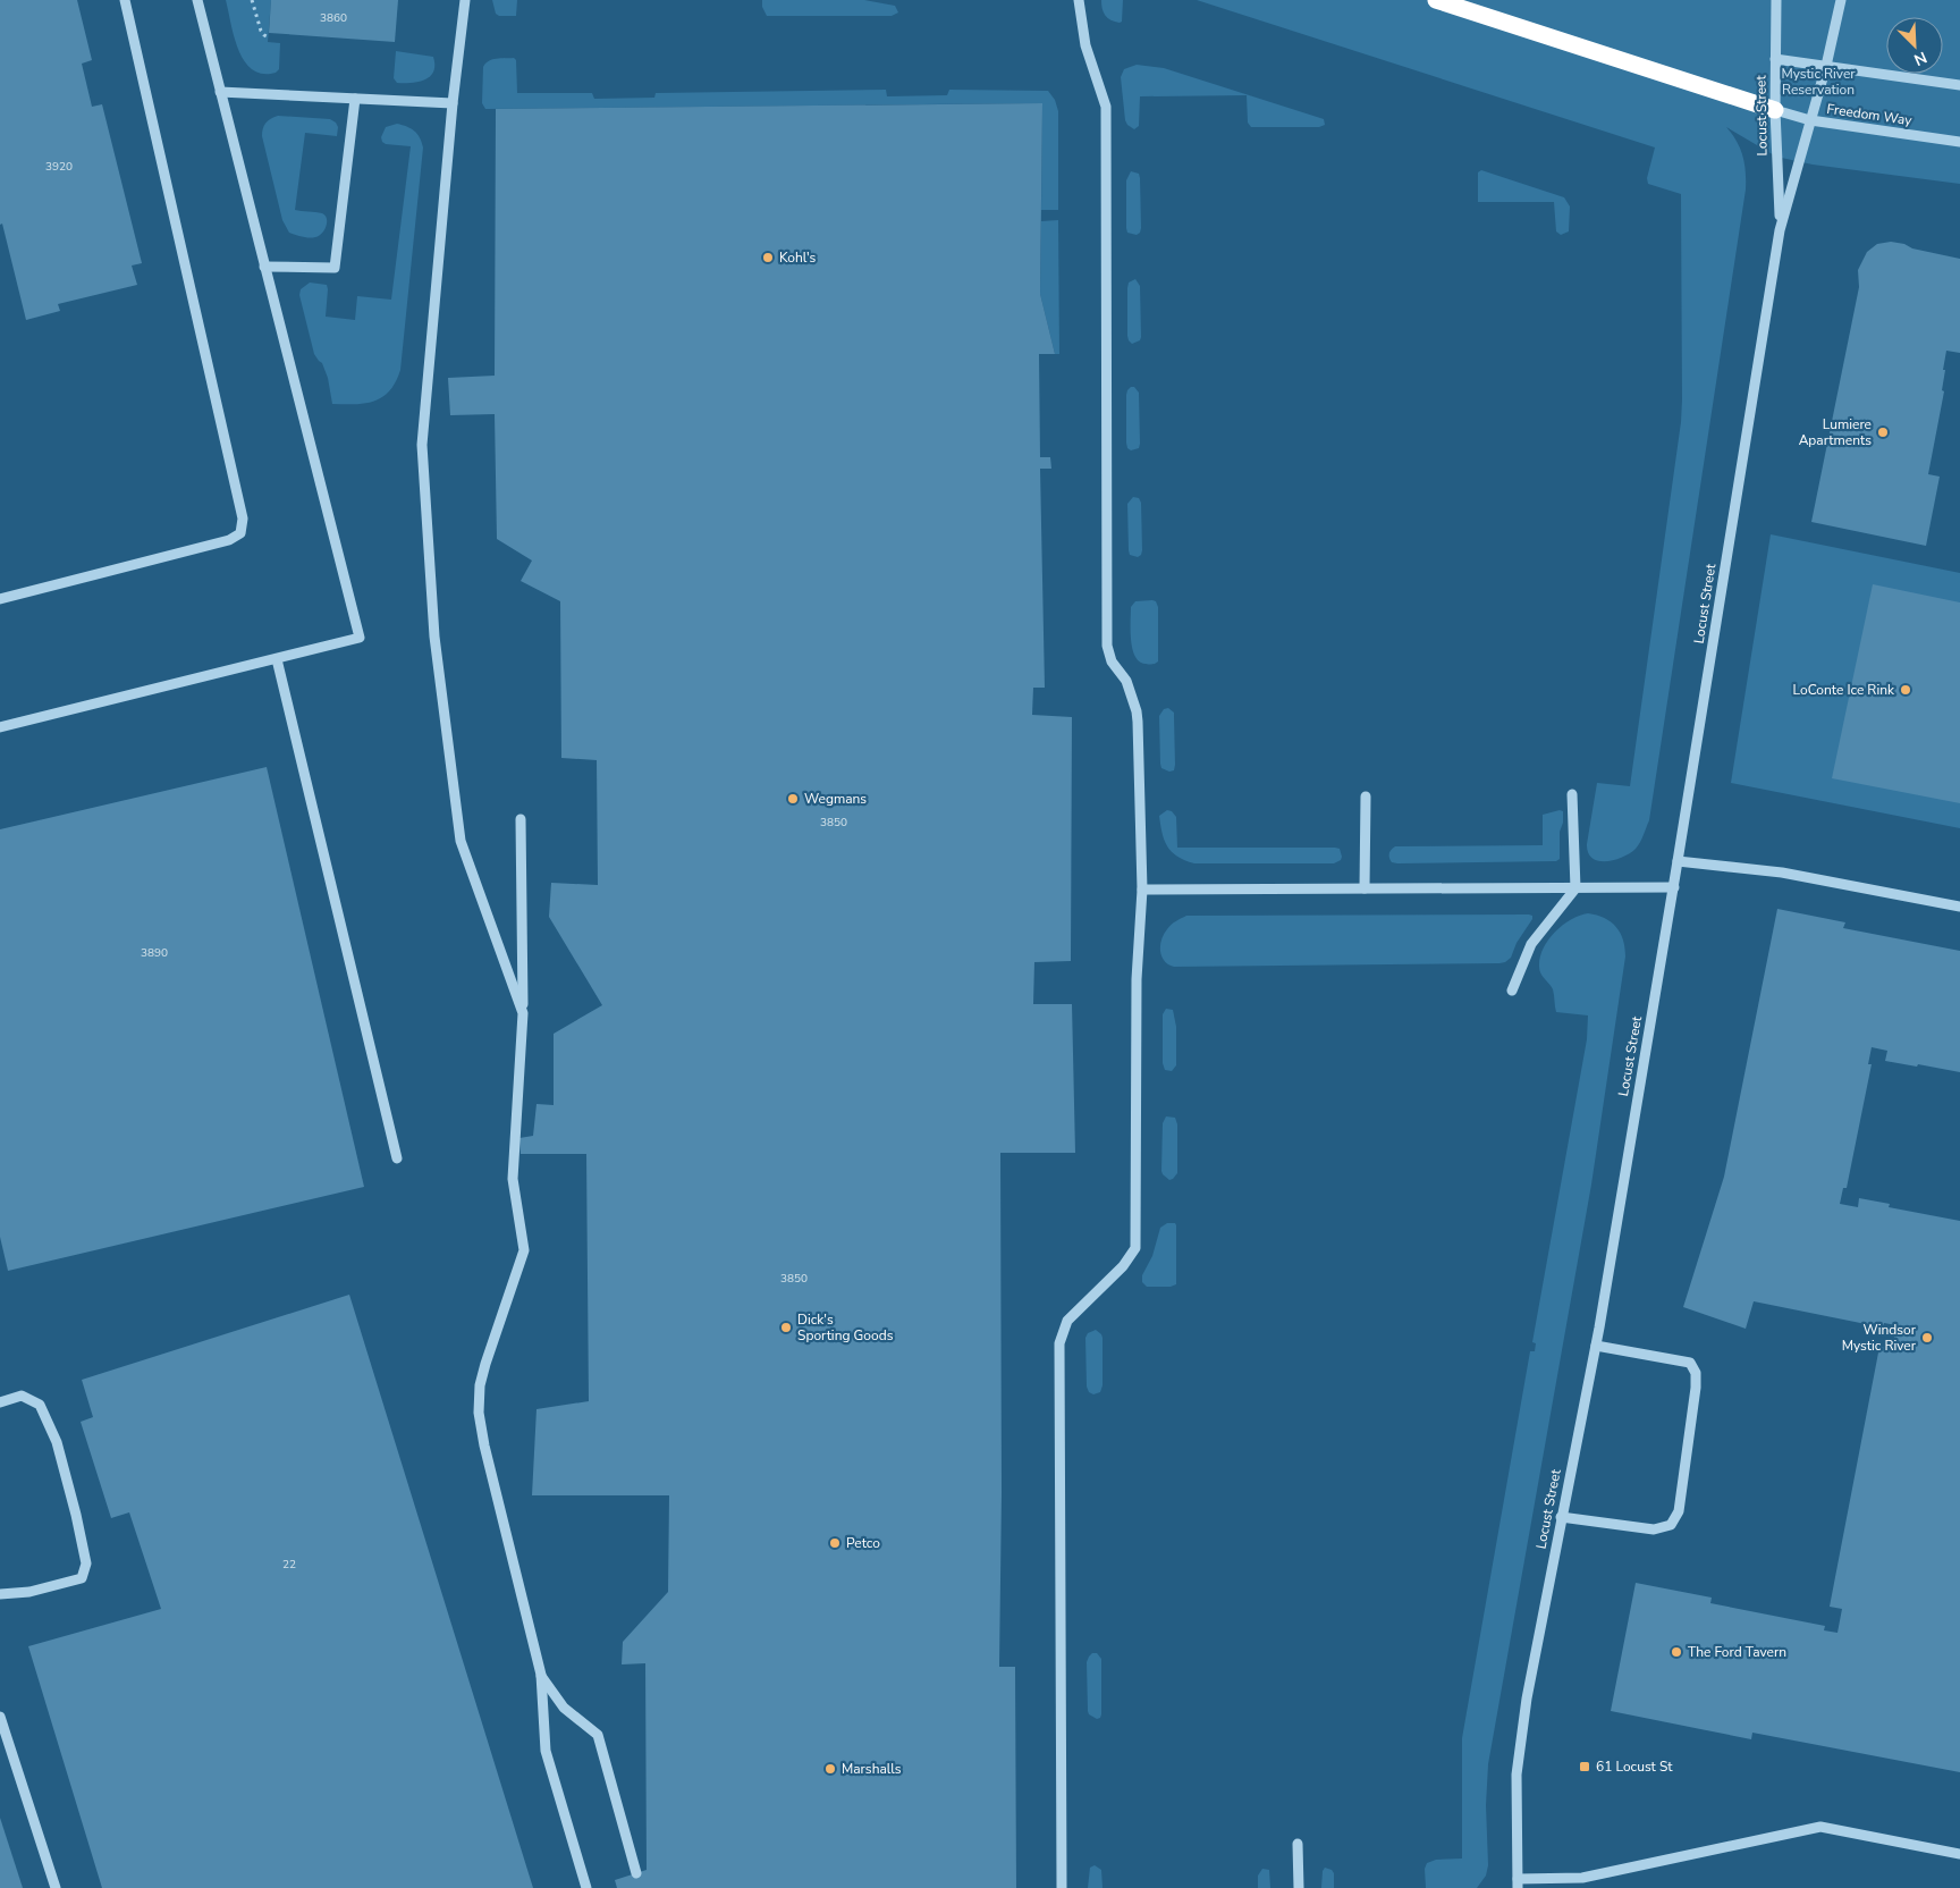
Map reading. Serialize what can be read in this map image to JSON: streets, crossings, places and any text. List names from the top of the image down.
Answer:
{
  "streets": {
    "street": ["Freedom Way", "Locust Street"]
  },
  "crossings": [
    ["Freedom Way", "Locust Street"]
  ],
  "parks": ["Mystic River Reservation"],
  "places": {
    "other": [
      "Kohl's",
      "Lumiere Apartments",
      "LoConte Ice Rink",
      "Wegmans",
      "Dick's Sporting Goods",
      "Windsor Mystic River",
      "Petco",
      "The Ford Tavern",
      "Marshalls"
    ],
    "transit": ["61 Locust St"]
  },
  "house_numbers": [
    "3860",
    "3920",
    "3850",
    "3890",
    "3850",
    "22"
  ],
  "north": "bottom right"
}
